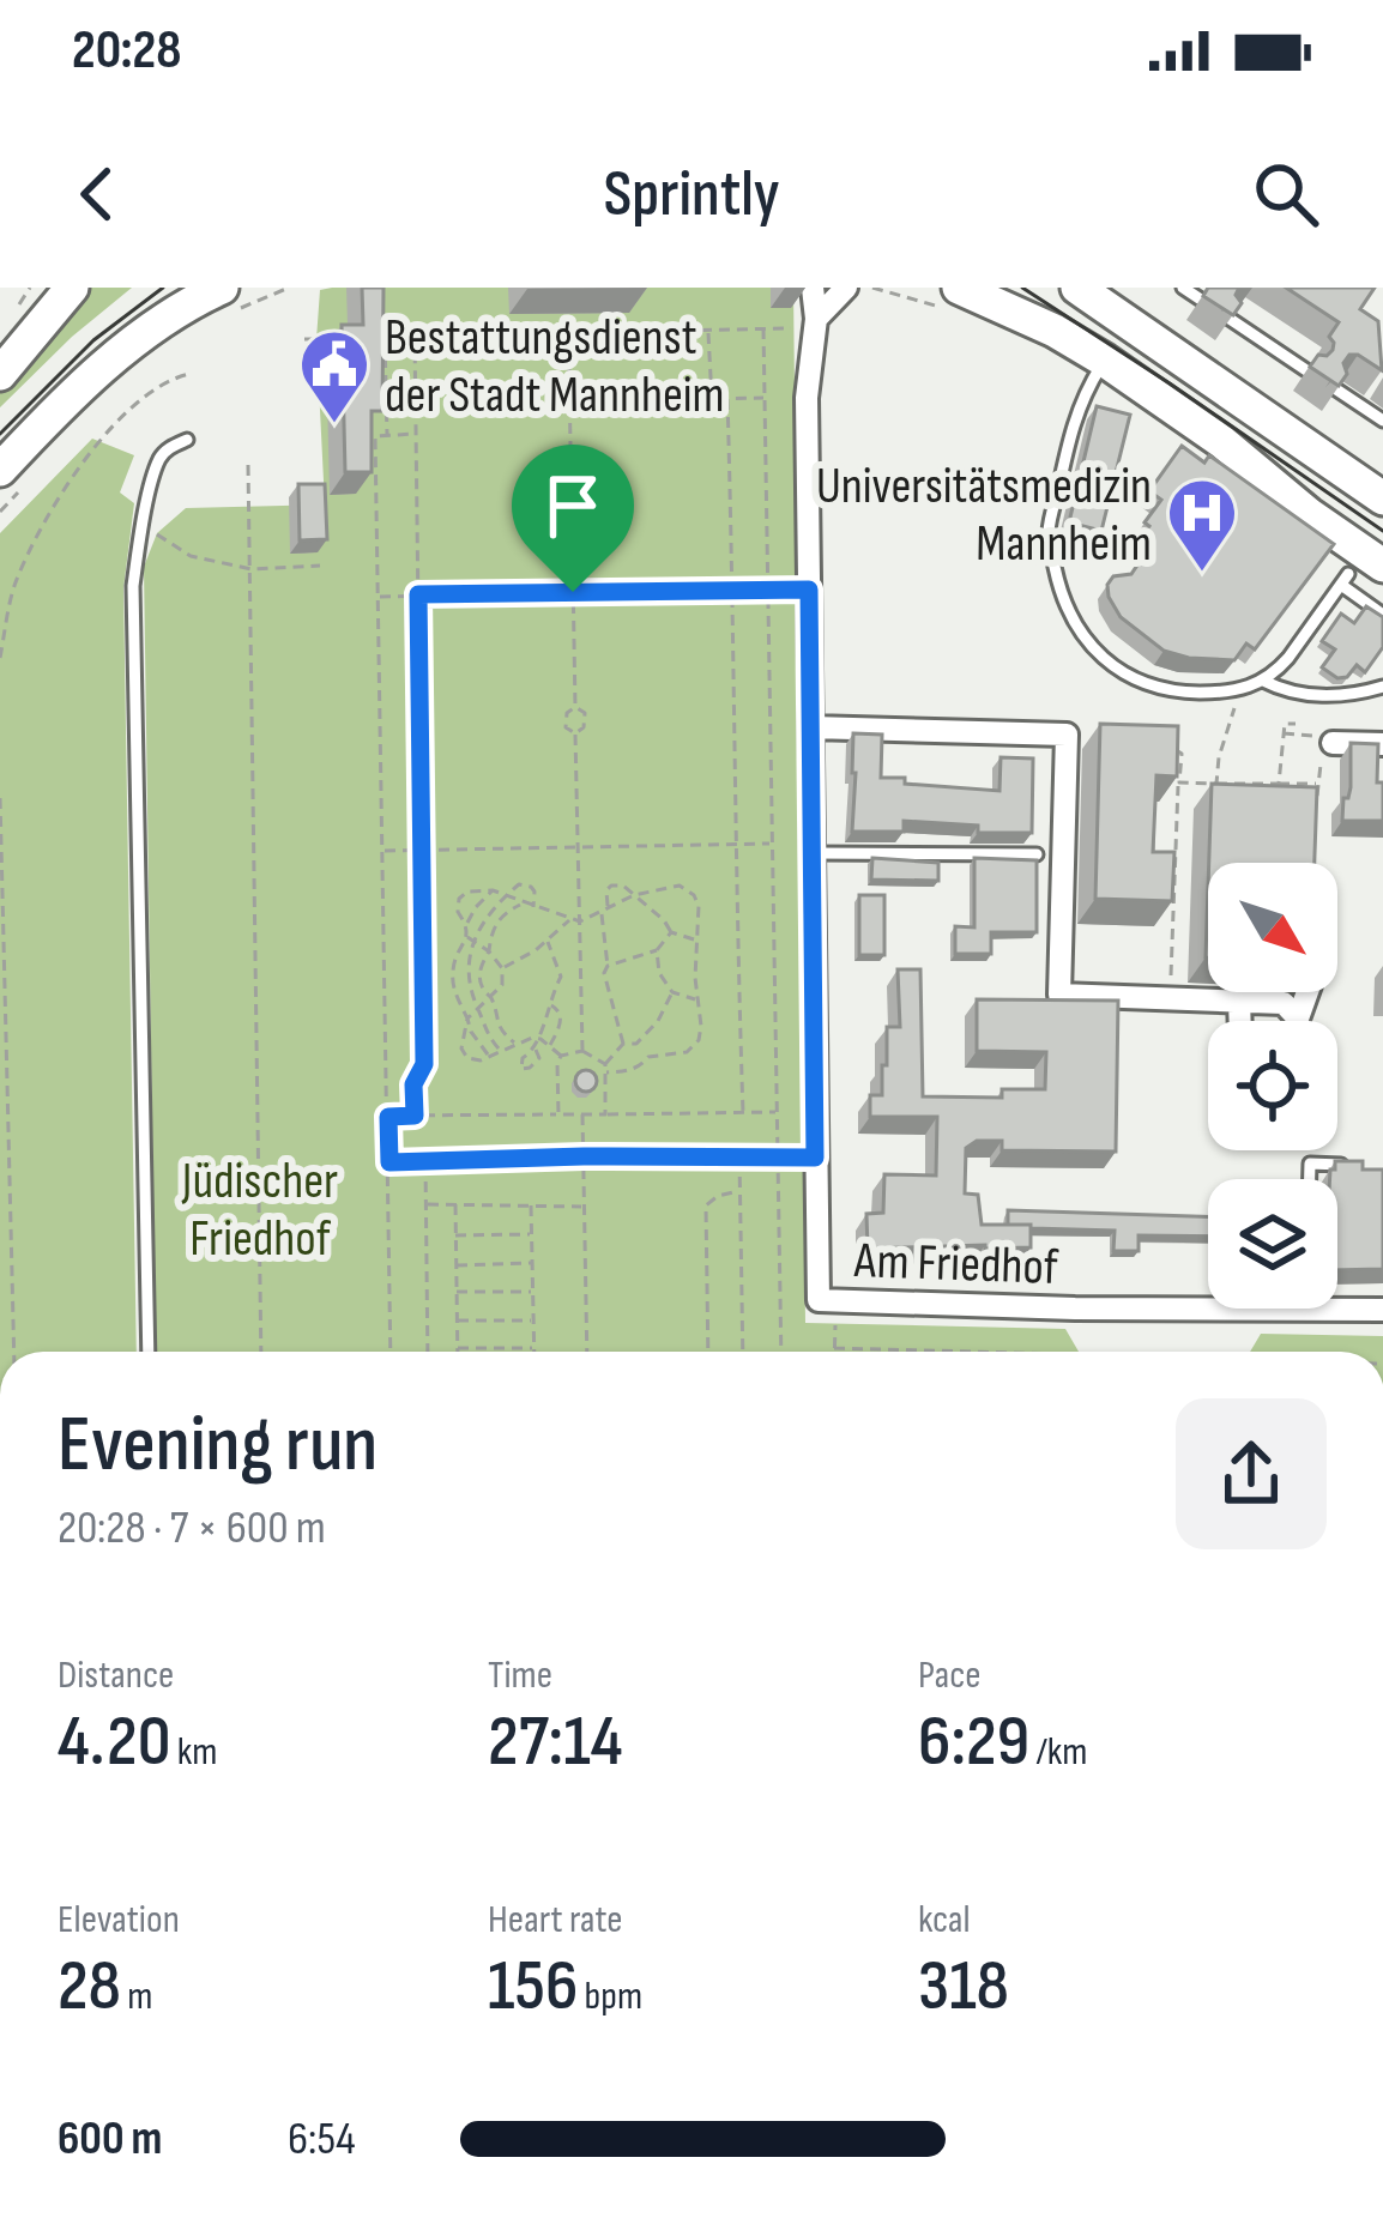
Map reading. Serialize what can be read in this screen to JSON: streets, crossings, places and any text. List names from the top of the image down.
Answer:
{
  "streets": {
    "street": ["Am Friedhof"]
  },
  "parks": ["Jüdischer Friedhof"],
  "places": {
    "public building": ["Bestattungsdienst der Stadt Mannheim"],
    "hospital": ["Universitätsmedizin Mannheim"]
  },
  "north": "bottom right",
  "page": {
    "status": "20:28",
    "header": "Sprintly",
    "heading": ["Evening run", "20:28 · 7 × 600 m"],
    "stats": [
      ["Distance", "4.20 km"],
      ["Time", "27:14"],
      ["Pace", "6:29 /km"],
      ["Elevation", "28 m"],
      ["Heart rate", "156 bpm"],
      ["kcal", "318"]
    ],
    "list": [
      {
        "name": "600 m",
        "note": "6:54"
      }
    ]
  }
}
